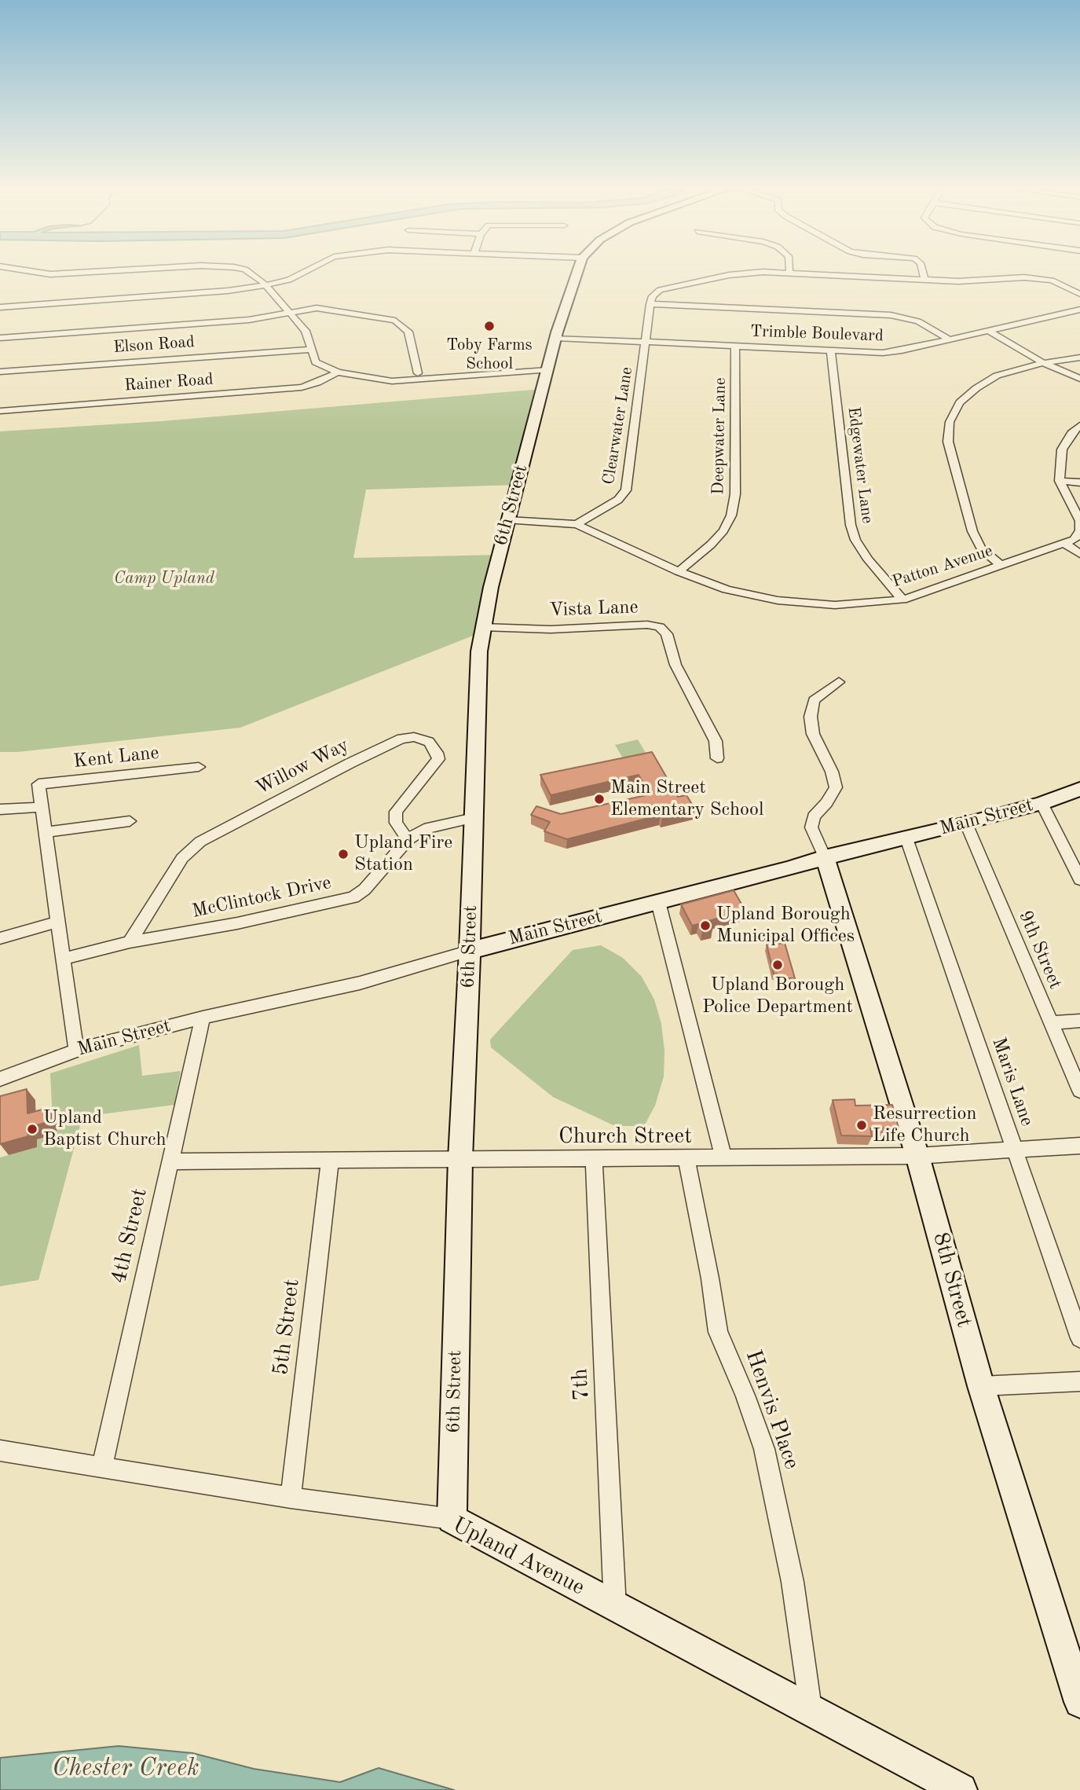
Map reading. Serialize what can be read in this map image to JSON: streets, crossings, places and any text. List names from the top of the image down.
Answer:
{
  "streets": {
    "street": [
      "Trimble Boulevard",
      "Elson Road",
      "Rainer Road",
      "Clearwater Lane",
      "Deepwater Lane",
      "Edgewater Lane",
      "6th Street",
      "Patton Avenue",
      "Vista Lane",
      "Kent Lane",
      "Willow Way",
      "Main Street",
      "McClintock Drive",
      "9th Street",
      "Maris Lane",
      "Church Street",
      "4th Street",
      "8th Street",
      "5th Street",
      "7th",
      "Henvis Place",
      "Upland Avenue"
    ]
  },
  "crossings": [
    ["Trimble Boulevard", "Clearwater Lane"],
    ["Trimble Boulevard", "Deepwater Lane"],
    ["Trimble Boulevard", "Edgewater Lane"],
    ["Trimble Boulevard", "6th Street"],
    ["Clearwater Lane", "Patton Avenue"],
    ["Deepwater Lane", "Patton Avenue"],
    ["Edgewater Lane", "Patton Avenue"],
    ["6th Street", "Patton Avenue"],
    ["6th Street", "Vista Lane"],
    ["6th Street", "Main Street"],
    ["6th Street", "McClintock Drive"],
    ["6th Street", "Church Street"],
    ["6th Street", "Upland Avenue"],
    ["Willow Way", "McClintock Drive"],
    ["Main Street", "9th Street"],
    ["Main Street", "Maris Lane"],
    ["Main Street", "4th Street"],
    ["Main Street", "8th Street"],
    ["Maris Lane", "Church Street"],
    ["Church Street", "4th Street"],
    ["Church Street", "8th Street"],
    ["Church Street", "5th Street"],
    ["Church Street", "7th"],
    ["Church Street", "Henvis Place"],
    ["4th Street", "Upland Avenue"],
    ["5th Street", "Upland Avenue"],
    ["7th", "Upland Avenue"],
    ["Henvis Place", "Upland Avenue"]
  ],
  "water": ["Chester Creek"],
  "parks": ["Camp Upland"],
  "places": [
    "Toby Farms School",
    "Main Street Elementary School",
    "Upland Fire Station",
    "Upland Borough Municipal Offices",
    "Upland Borough Police Department",
    "Resurrection Life Church",
    "Upland Baptist Church"
  ]
}
